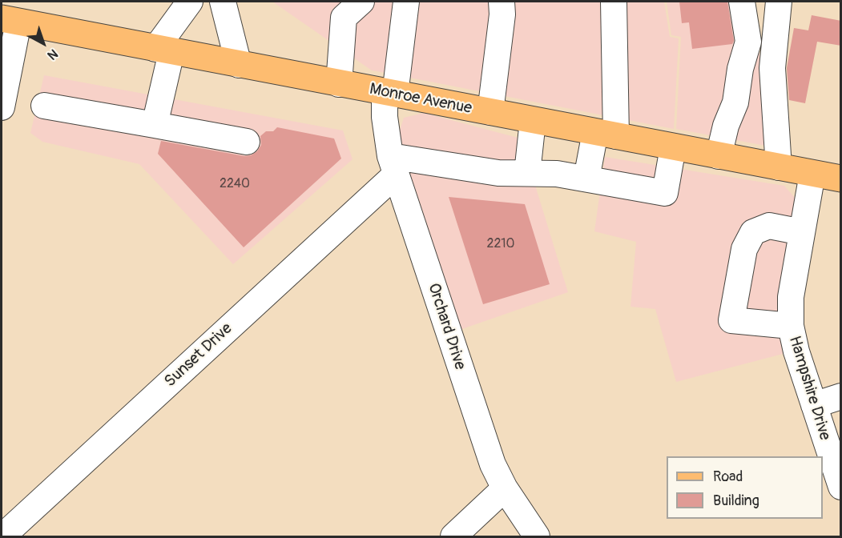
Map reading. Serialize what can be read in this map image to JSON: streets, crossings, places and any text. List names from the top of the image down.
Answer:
{
  "streets": {
    "main road": ["Monroe Avenue"],
    "street": ["Orchard Drive", "Sunset Drive", "Hampshire Drive"]
  },
  "crossings": [
    ["Monroe Avenue", "Orchard Drive"],
    ["Monroe Avenue", "Hampshire Drive"],
    ["Orchard Drive", "Sunset Drive"]
  ],
  "house_numbers": ["2240", "2210"],
  "legend": ["Road", "Building"],
  "north": "bottom right"
}
